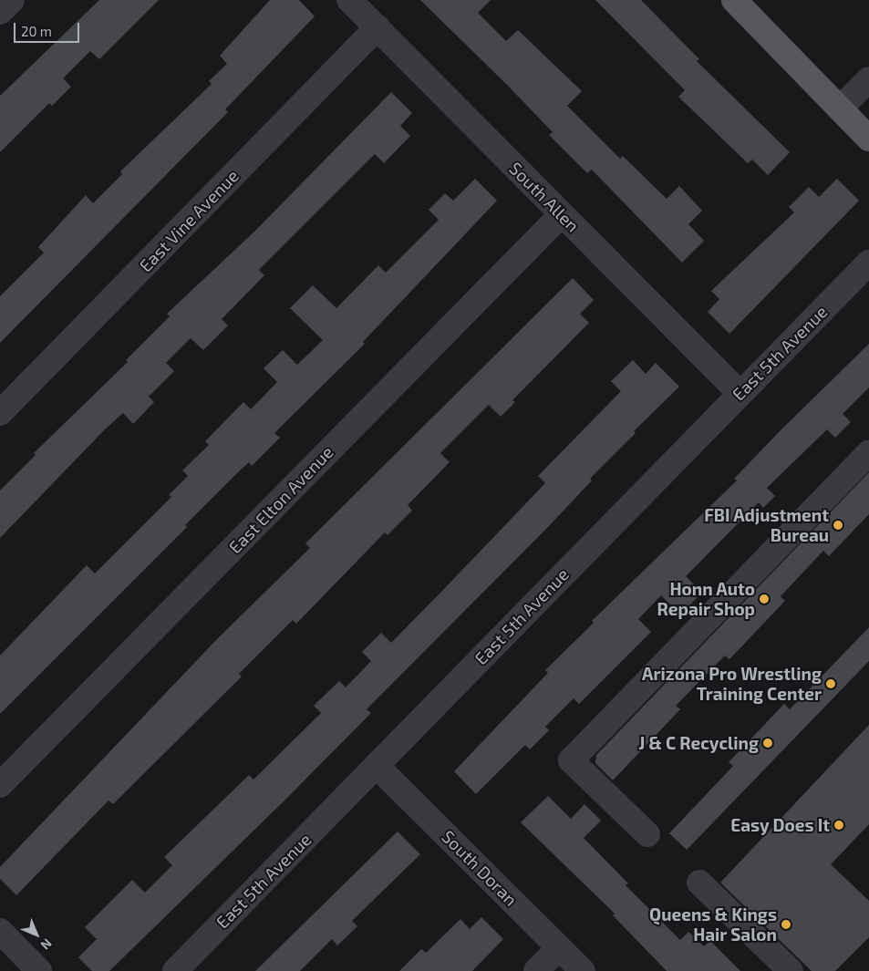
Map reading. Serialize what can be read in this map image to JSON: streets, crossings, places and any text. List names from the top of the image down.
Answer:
{
  "streets": {
    "street": [
      "South Allen",
      "East Vine Avenue",
      "East 5th Avenue",
      "East Elton Avenue",
      "South Doran"
    ]
  },
  "crossings": [
    ["South Allen", "East Vine Avenue"],
    ["South Allen", "East 5th Avenue"],
    ["South Allen", "East Elton Avenue"],
    ["East 5th Avenue", "South Doran"]
  ],
  "places": [
    "FBI Adjustment Bureau",
    "Honn Auto Repair Shop",
    "Arizona Pro Wrestling Training Center",
    "J & C Recycling",
    "Easy Does It",
    "Queens & Kings Hair Salon"
  ],
  "scale_bar": "20 m",
  "north": "bottom right"
}
